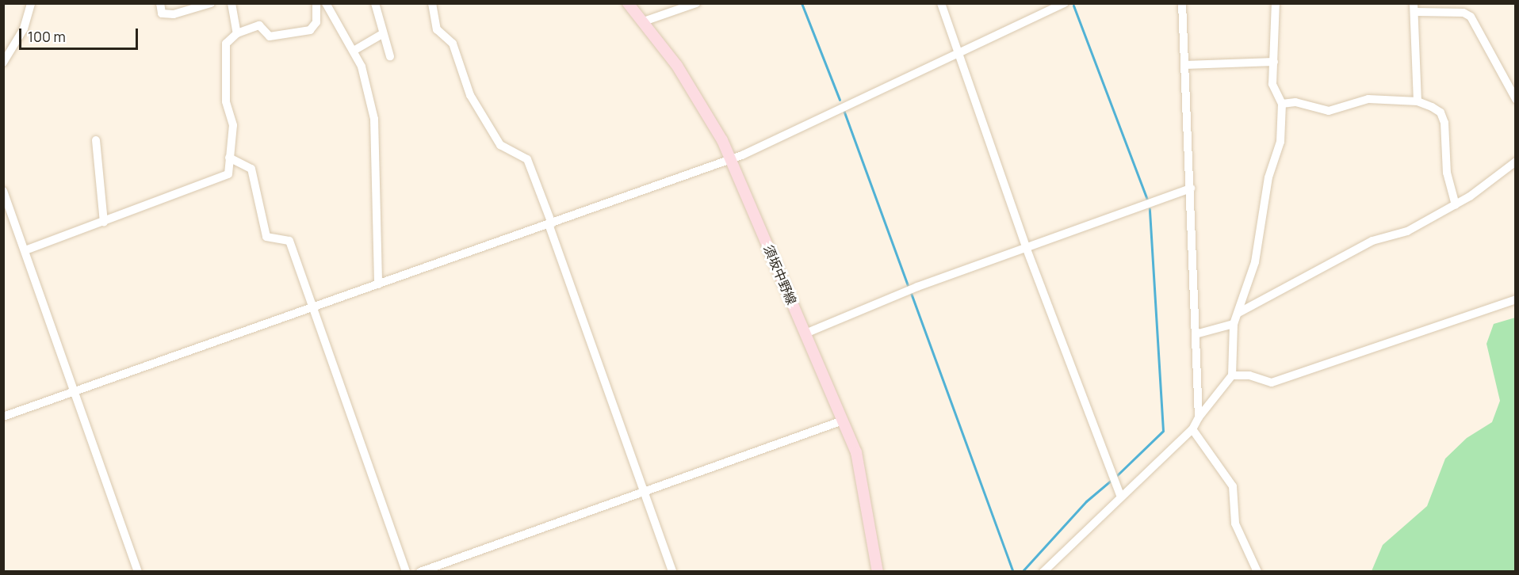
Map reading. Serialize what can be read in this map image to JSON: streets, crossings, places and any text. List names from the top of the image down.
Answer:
{
  "streets": {
    "main road": ["須坂中野線"]
  },
  "scale_bar": "100 m"
}
